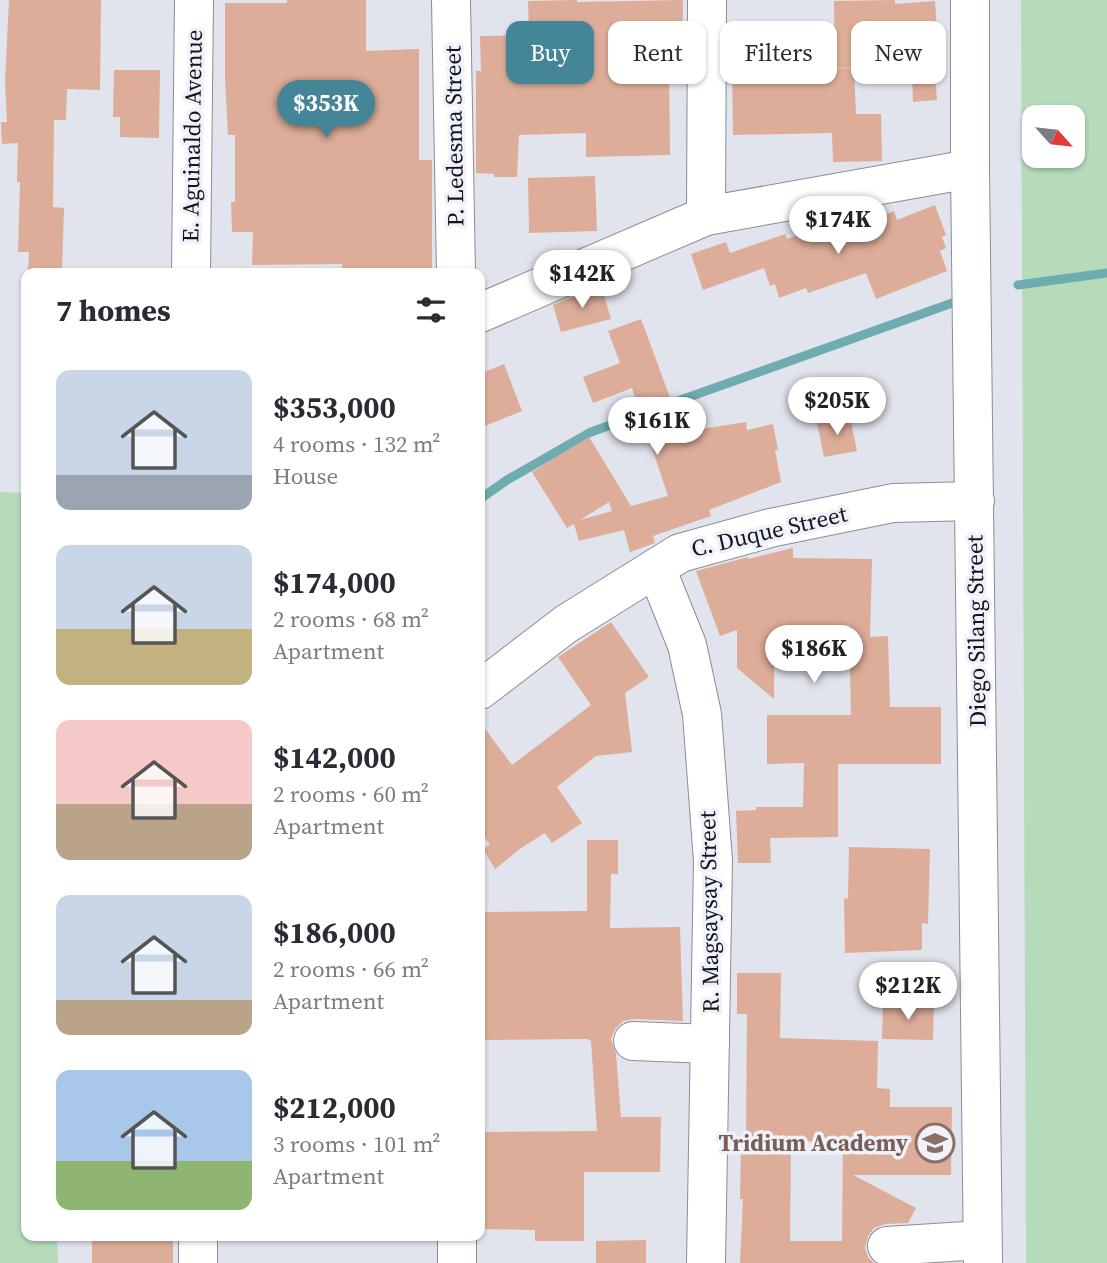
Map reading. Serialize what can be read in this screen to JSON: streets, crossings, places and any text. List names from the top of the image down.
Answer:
{
  "streets": {
    "street": [
      "E. Aguinaldo Avenue",
      "P. Ledesma Street",
      "C. Duque Street",
      "Diego Silang Street",
      "R. Magsaysay Street"
    ]
  },
  "crossings": [
    ["C. Duque Street", "Diego Silang Street"],
    ["C. Duque Street", "R. Magsaysay Street"]
  ],
  "places": {
    "school or university": ["Tridium Academy"]
  },
  "north": "bottom right",
  "page": {
    "chip": [
      "Buy",
      "Rent",
      "Filters",
      "New"
    ],
    "price": [
      "$353K",
      "$174K",
      "$142K",
      "$205K",
      "$161K",
      "$186K",
      "$212K"
    ],
    "heading": "7 homes",
    "list": [
      {
        "name": "$353,000",
        "note": "4 rooms · 132 m² · House"
      },
      {
        "name": "$174,000",
        "note": "2 rooms · 68 m² · Apartment"
      },
      {
        "name": "$142,000",
        "note": "2 rooms · 60 m² · Apartment"
      },
      {
        "name": "$186,000",
        "note": "2 rooms · 66 m² · Apartment"
      },
      {
        "name": "$212,000",
        "note": "3 rooms · 101 m² · Apartment"
      }
    ]
  }
}
